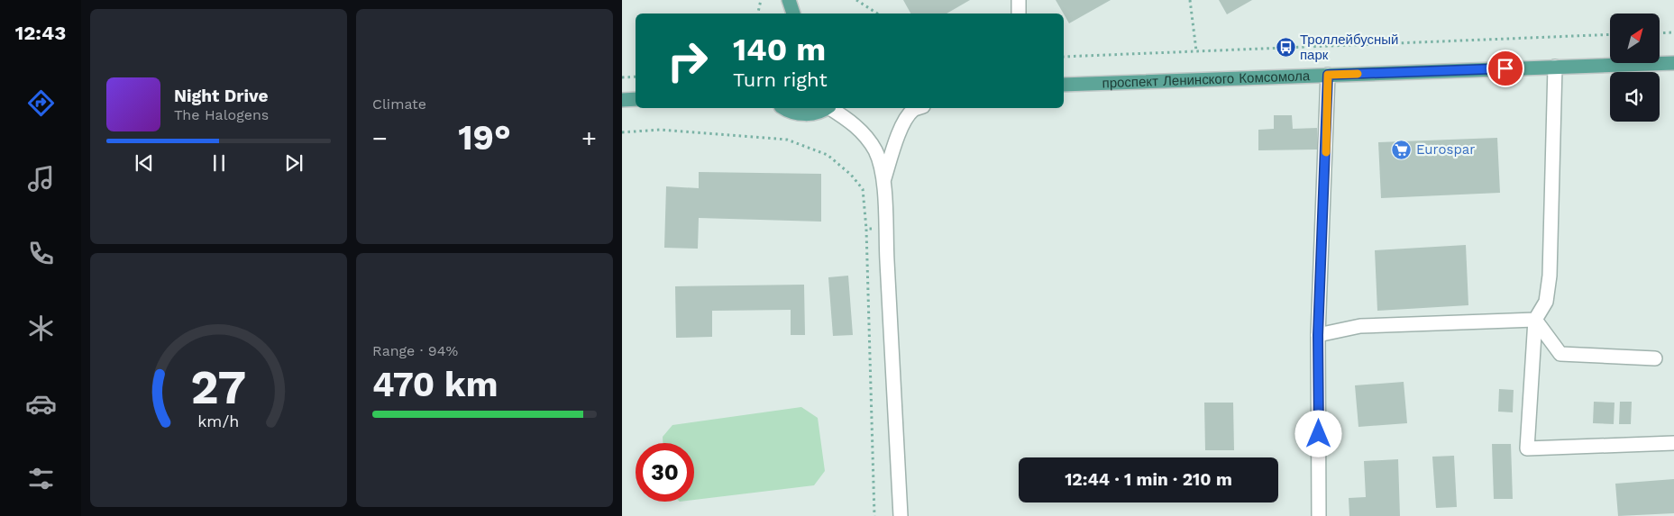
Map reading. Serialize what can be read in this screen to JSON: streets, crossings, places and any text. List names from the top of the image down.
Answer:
{
  "streets": {
    "main road": ["проспект Ленинского Комсомола"]
  },
  "places": {
    "bus stop": ["Троллейбусный парк"],
    "supermarket": ["Eurospar"]
  },
  "north": "top right",
  "page": {
    "tabs": "12:43",
    "tile": [
      "Climate",
      ["Range · 94%", "470 km"]
    ],
    "turn": ["140 m", "Turn right"],
    "song": ["Night Drive", "The Halogens"],
    "heat": ["−", "19°", "+"],
    "limit": "30",
    "trip": "12:44 · 1 min · 210 m",
    "gauge": ["27", "km/h"]
  }
}
